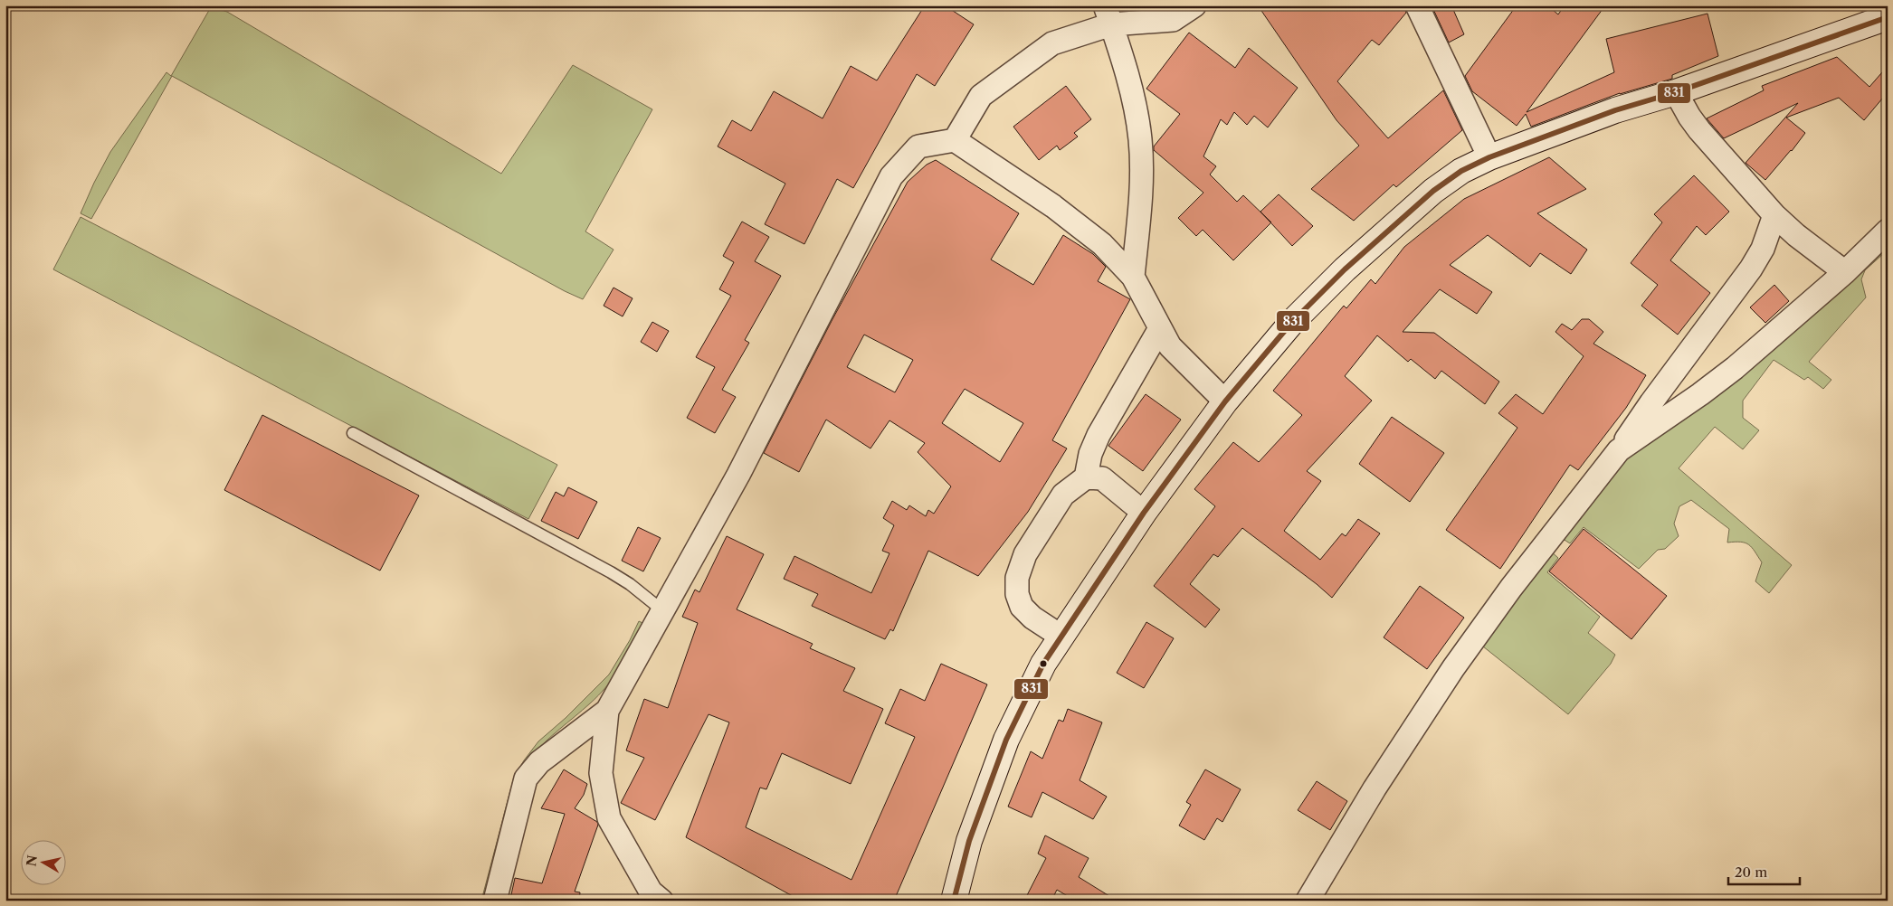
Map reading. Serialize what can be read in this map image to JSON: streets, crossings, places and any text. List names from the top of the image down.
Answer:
{
  "lines": ["transit line 831"],
  "scale_bar": "20 m",
  "north": "left"
}
